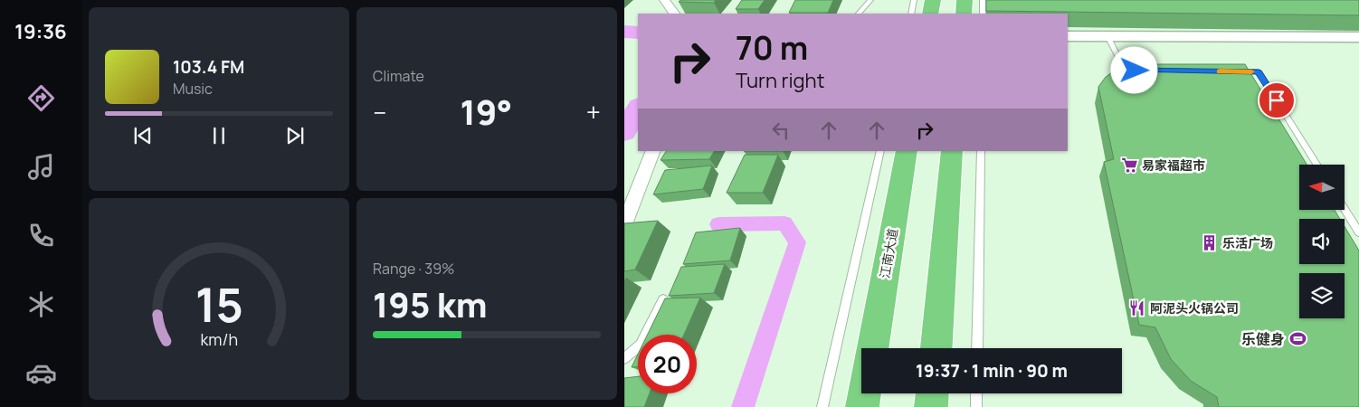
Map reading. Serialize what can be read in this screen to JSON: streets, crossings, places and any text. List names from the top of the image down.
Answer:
{
  "streets": {
    "highway": ["江南大道"]
  },
  "places": {
    "supermarket": ["易家福超市"],
    "building": ["乐活广场"],
    "restaurant": ["阿泥头火锅公司"],
    "sports": ["乐健身"]
  },
  "north": "left",
  "page": {
    "tabs": "19:36",
    "tile": [
      "Climate",
      ["Range · 39%", "195 km"]
    ],
    "turn": ["70 m", "Turn right"],
    "song": ["103.4 FM", "Music"],
    "heat": ["−", "19°", "+"],
    "limit": "20",
    "trip": "19:37 · 1 min · 90 m",
    "gauge": ["15", "km/h"]
  }
}
